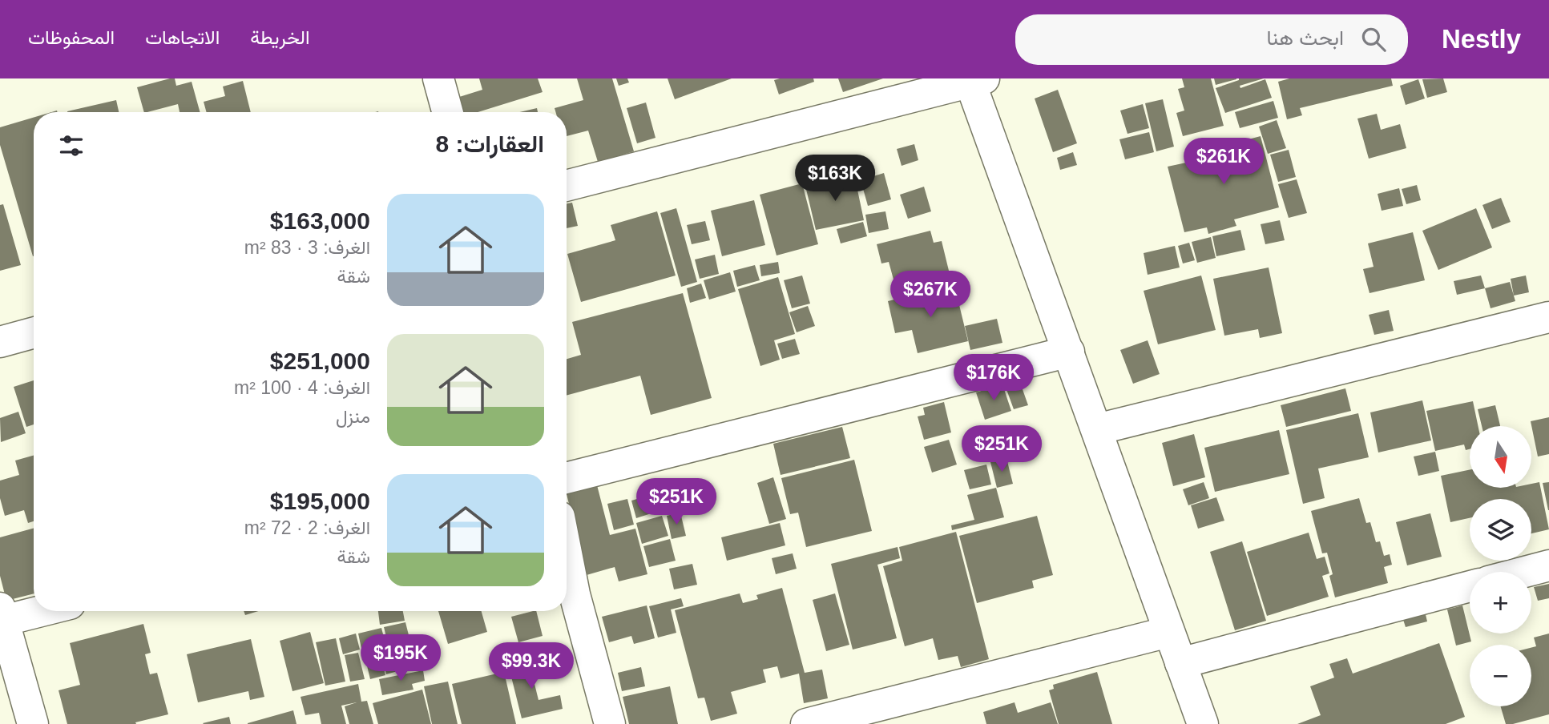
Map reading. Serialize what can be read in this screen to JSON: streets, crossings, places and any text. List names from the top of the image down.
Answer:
{
  "north": "bottom",
  "page": {
    "header": "Nestly",
    "search": "ابحث هنا",
    "nav": ["الخريطة", "الاتجاهات", "المحفوظات"],
    "heading": "العقارات: 8",
    "price": [
      "$261K",
      "$163K",
      "$267K",
      "$176K",
      "$251K",
      "$251K",
      "$195K",
      "$99.3K"
    ],
    "list": [
      {
        "name": "$163,000",
        "note": "الغرف: 3 · 83 m² · شقة"
      },
      {
        "name": "$251,000",
        "note": "الغرف: 4 · 100 m² · منزل"
      },
      {
        "name": "$195,000",
        "note": "الغرف: 2 · 72 m² · شقة"
      }
    ],
    "map_buttons": ["+", "−"]
  }
}
